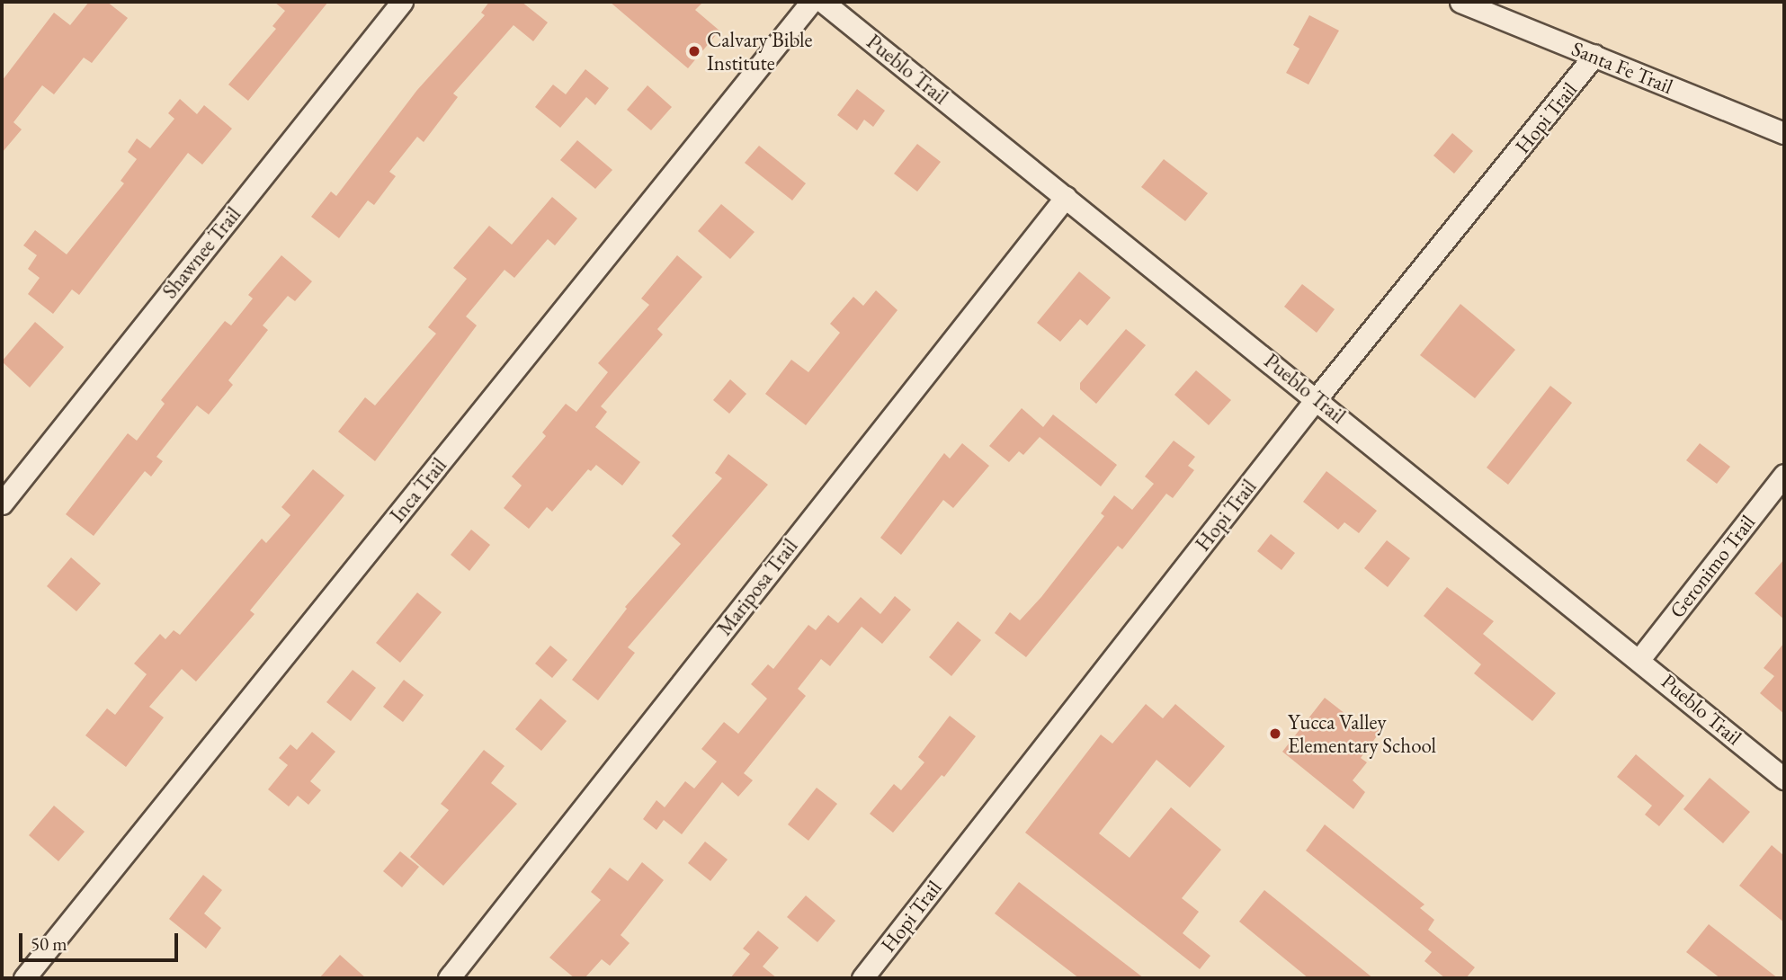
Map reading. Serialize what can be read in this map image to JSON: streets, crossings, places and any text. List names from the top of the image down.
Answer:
{
  "streets": {
    "street": [
      "Santa Fe Trail",
      "Pueblo Trail",
      "Hopi Trail",
      "Shawnee Trail",
      "Inca Trail",
      "Geronimo Trail",
      "Mariposa Trail"
    ]
  },
  "crossings": [
    ["Santa Fe Trail", "Hopi Trail"],
    ["Pueblo Trail", "Hopi Trail"],
    ["Pueblo Trail", "Geronimo Trail"],
    ["Pueblo Trail", "Mariposa Trail"]
  ],
  "places": ["Calvary Bible Institute", "Yucca Valley Elementary School"],
  "scale_bar": "50 m"
}
